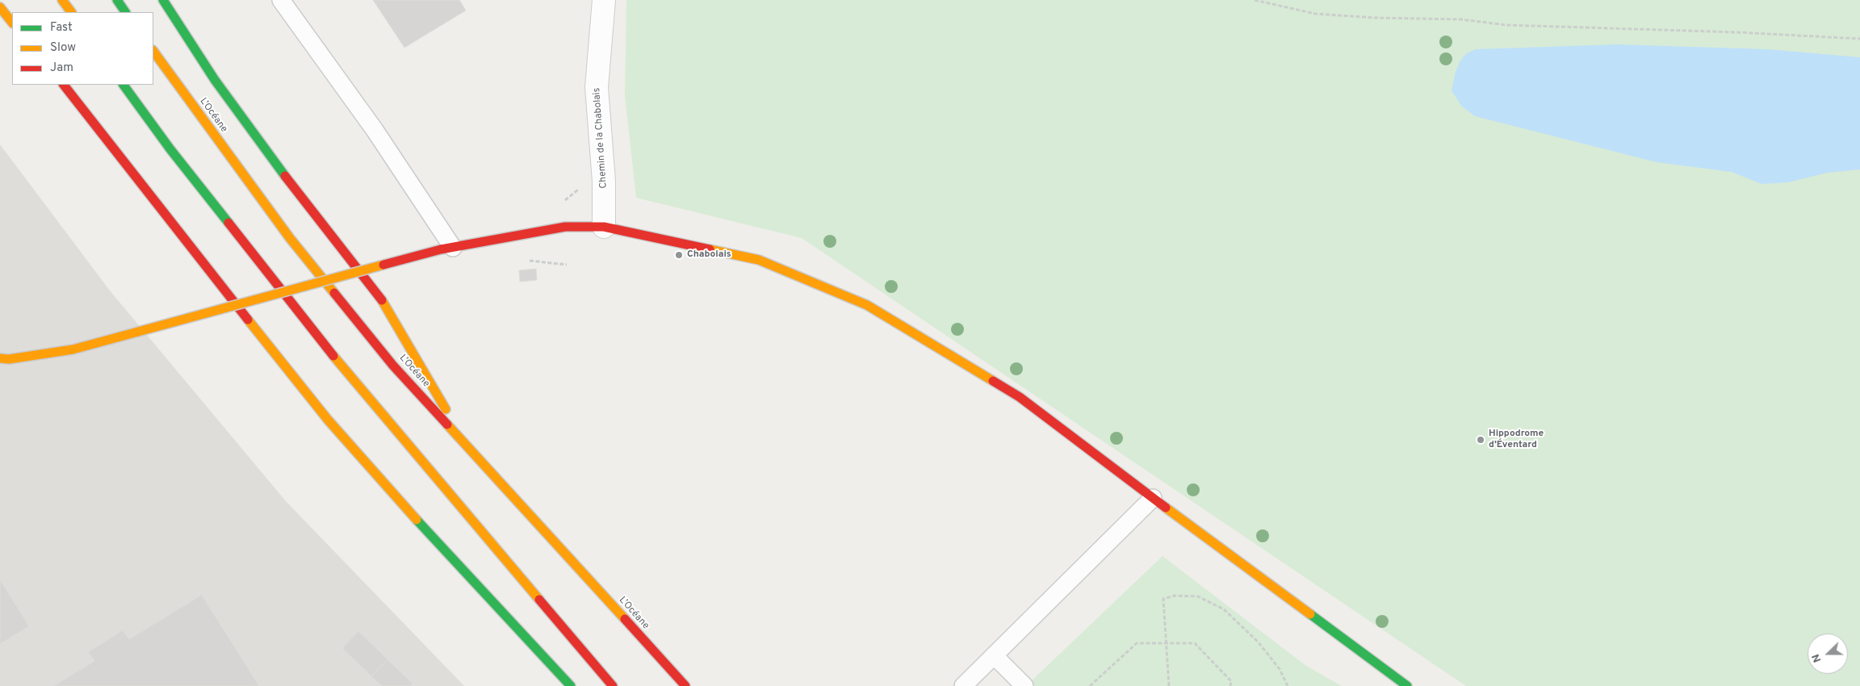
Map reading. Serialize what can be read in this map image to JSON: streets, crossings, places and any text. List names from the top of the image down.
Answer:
{
  "streets": {
    "main road": ["L’Océane"],
    "street": ["Chemin de la Chabolais"]
  },
  "places": ["Chabolais", "Hippodrome d'Éventard"],
  "legend": ["Fast", "Slow", "Jam"],
  "north": "left"
}
